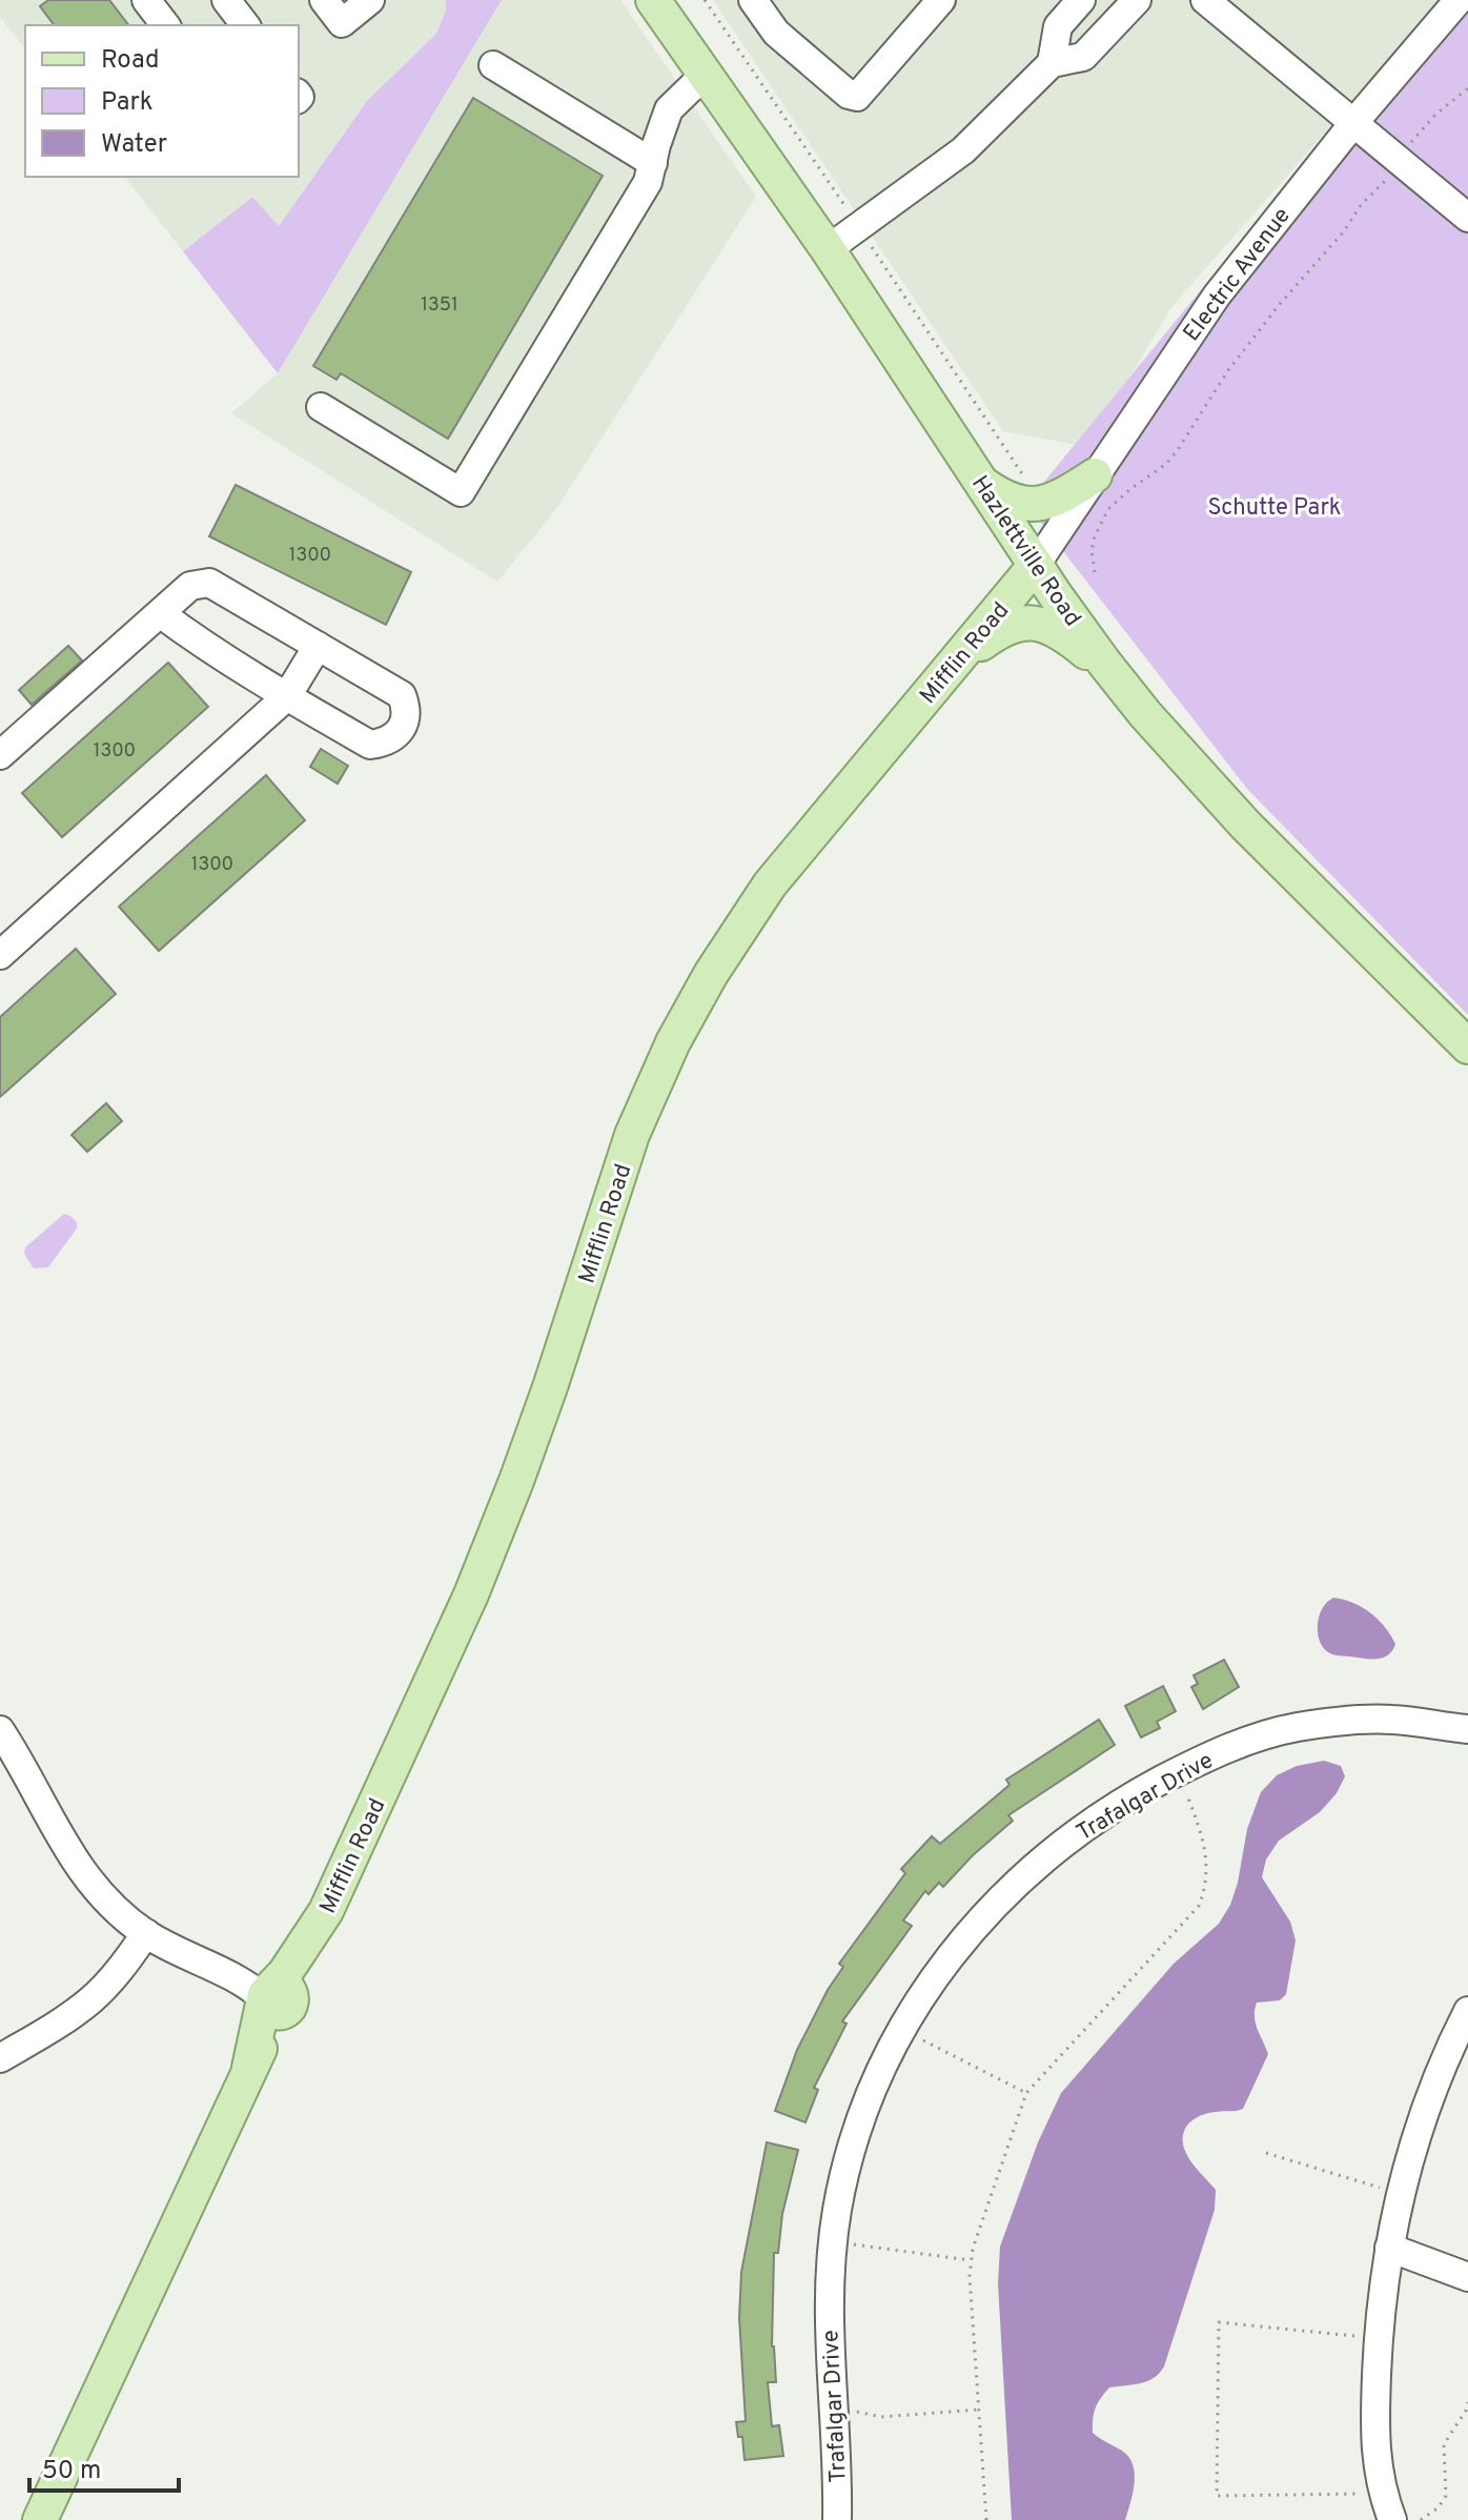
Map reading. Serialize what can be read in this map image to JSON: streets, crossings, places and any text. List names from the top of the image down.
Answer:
{
  "streets": {
    "main road": ["Hazlettville Road", "Mifflin Road"],
    "street": ["Electric Avenue", "Trafalgar Drive"]
  },
  "crossings": [
    ["Electric Avenue", "Hazlettville Road"],
    ["Electric Avenue", "Mifflin Road"],
    ["Hazlettville Road", "Mifflin Road"]
  ],
  "parks": ["Schutte Park"],
  "house_numbers": [
    "1351",
    "1300",
    "1300",
    "1300"
  ],
  "legend": ["Road", "Park", "Water"],
  "scale_bar": "50 m"
}
